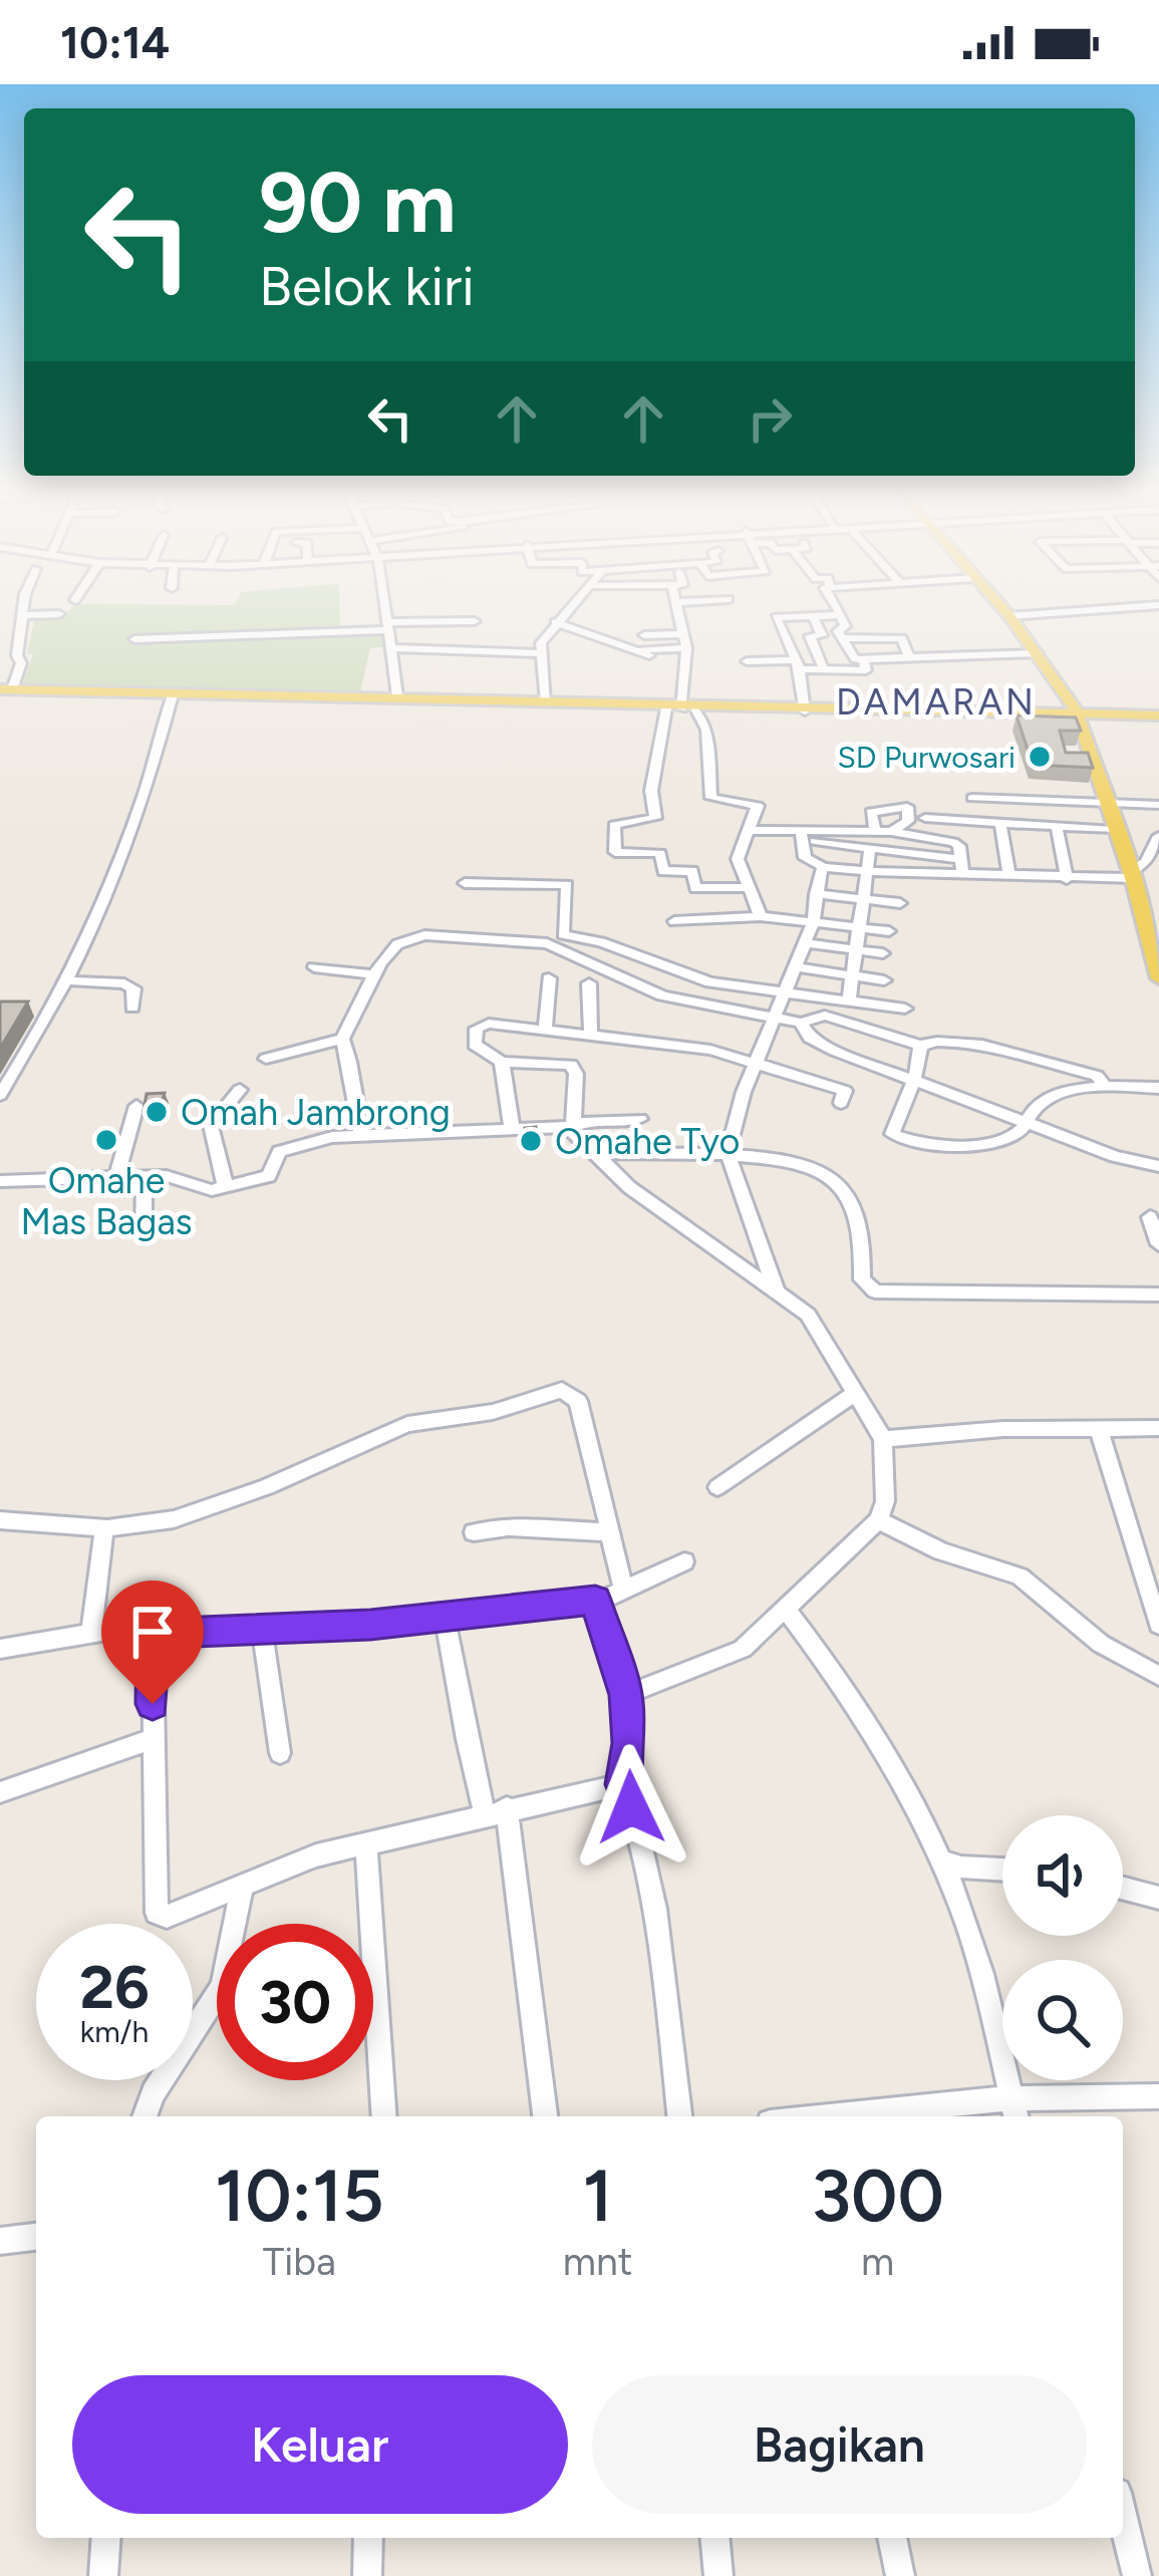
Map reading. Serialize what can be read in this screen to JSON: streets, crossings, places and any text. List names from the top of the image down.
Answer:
{
  "districts": ["DAMARAN"],
  "places": [
    "SD Purwosari",
    "Omah Jambrong",
    "Omahe Mas Bagas",
    "Omahe Tyo"
  ],
  "page": {
    "status": "10:14",
    "turn": ["90 m", "Belok kiri"],
    "speed": "26 km/h",
    "limit": "30",
    "eta": [
      "10:15",
      "Tiba",
      "1",
      "mnt",
      "300",
      "m"
    ],
    "buttons": ["Keluar", "Bagikan"]
  }
}
